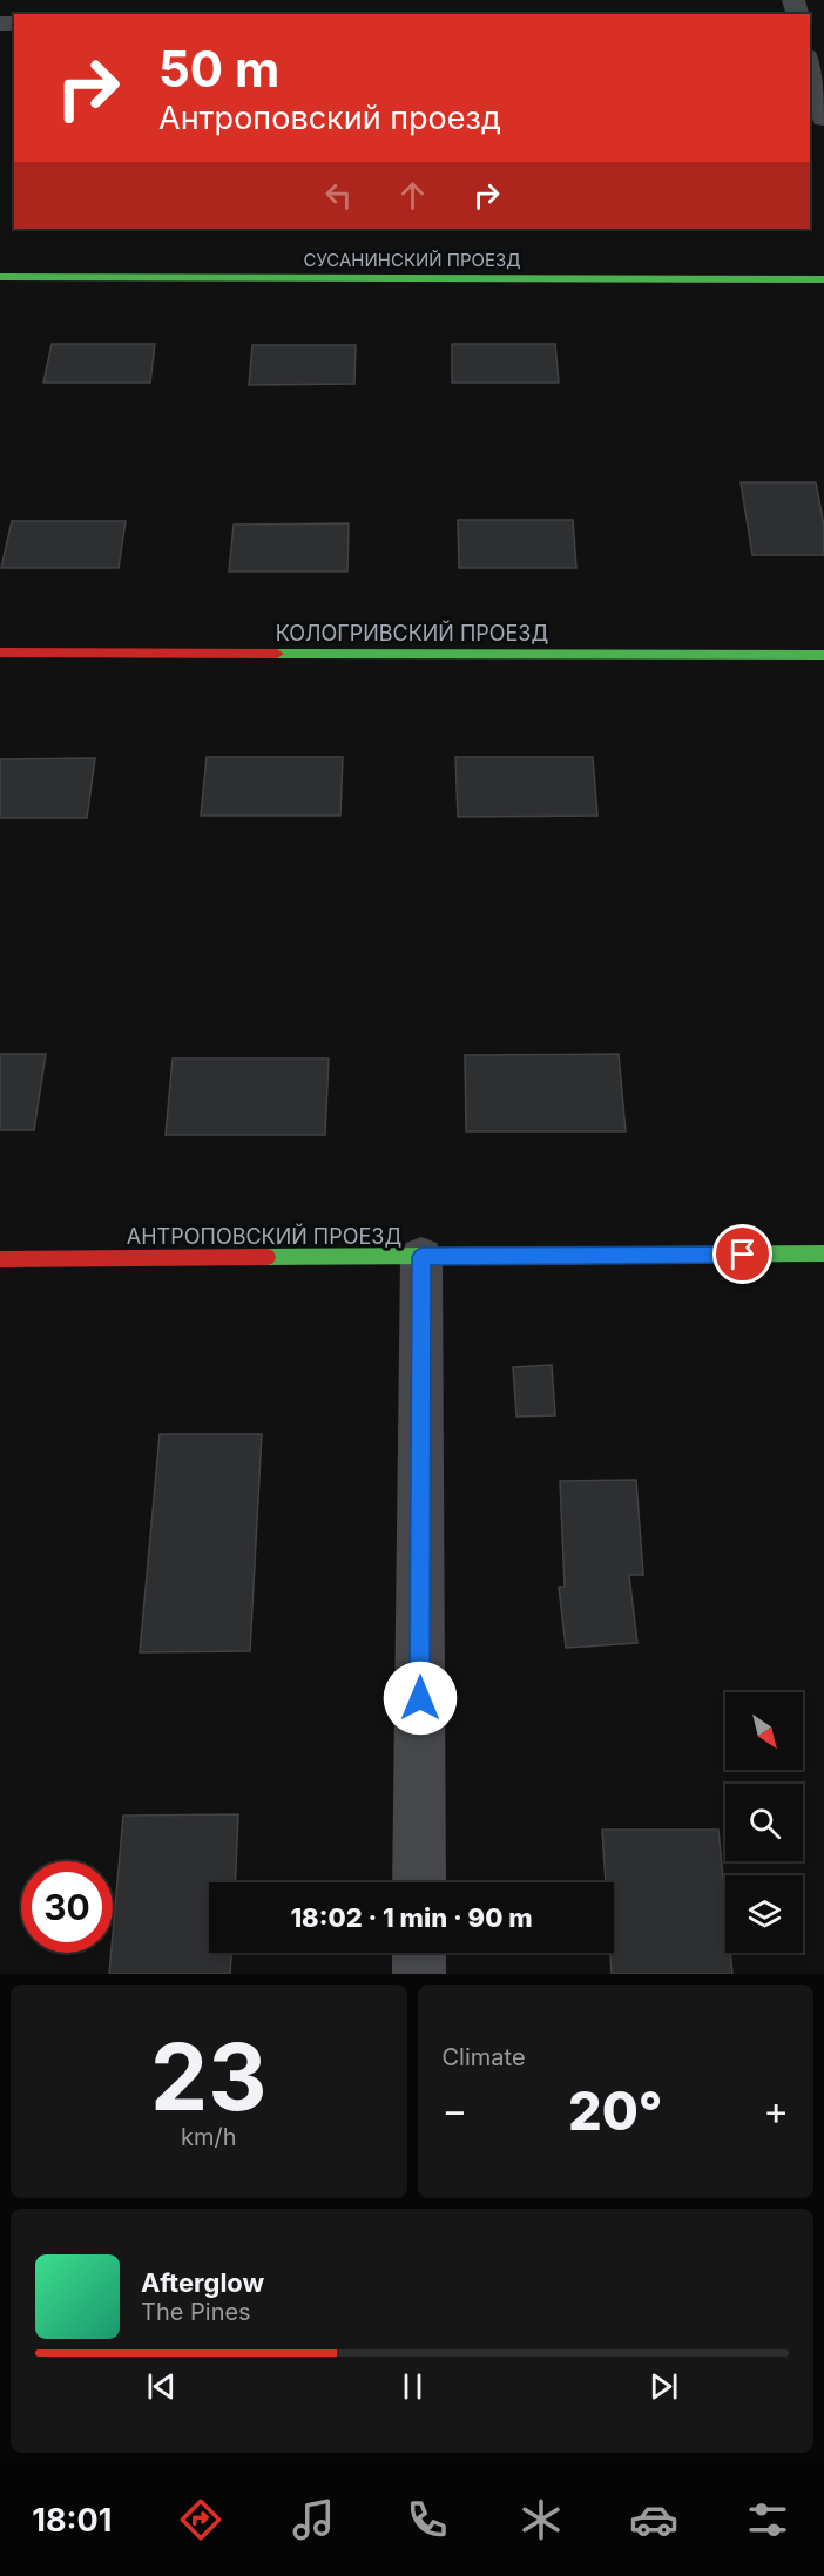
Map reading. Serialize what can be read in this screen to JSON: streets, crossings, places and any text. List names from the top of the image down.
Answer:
{
  "streets": {
    "street": ["СУСАНИНСКИЙ ПРОЕЗД", "КОЛОГРИВСКИЙ ПРОЕЗД", "АНТРОПОВСКИЙ ПРОЕЗД"]
  },
  "north": "bottom right",
  "page": {
    "turn": ["50 m", "Антроповский проезд"],
    "limit": "30",
    "trip": "18:02 · 1 min · 90 m",
    "tile": [
      ["23", "km/h"],
      "Climate"
    ],
    "heat": ["−", "20°", "+"],
    "song": ["Afterglow", "The Pines"],
    "tabs": "18:01"
  }
}
